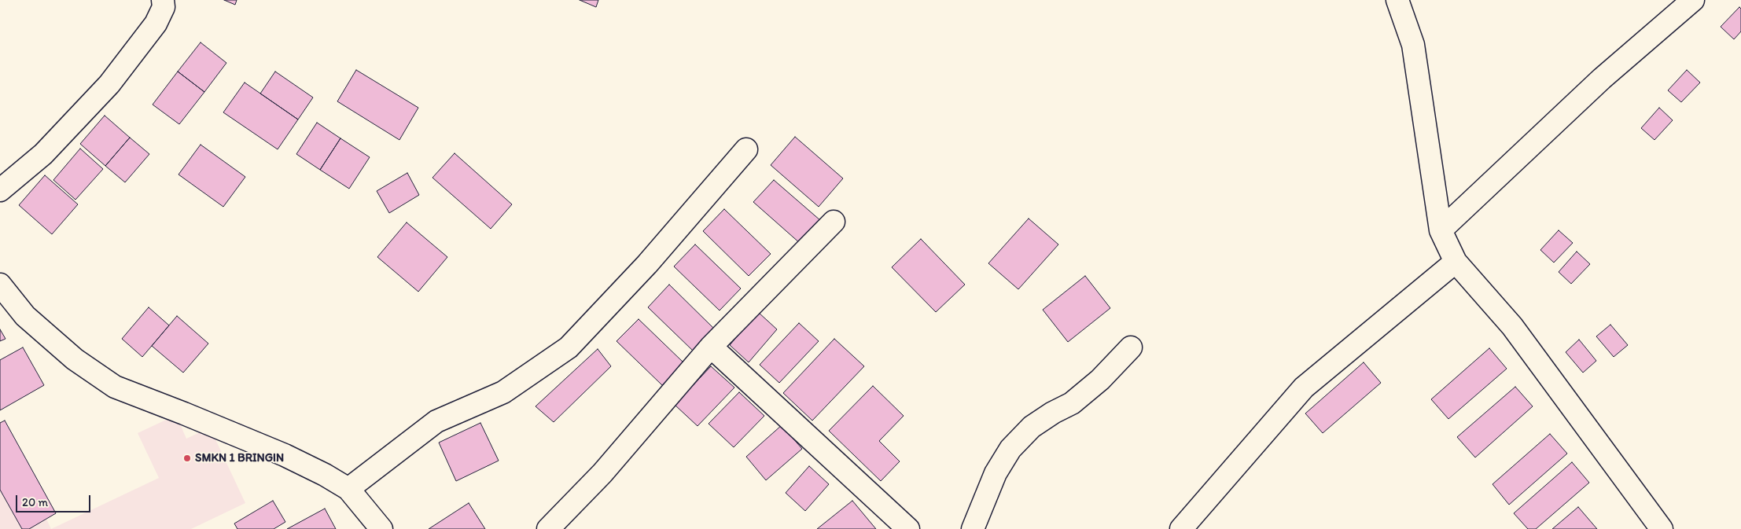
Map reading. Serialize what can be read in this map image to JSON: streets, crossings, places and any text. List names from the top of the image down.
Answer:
{
  "places": ["SMKN 1 BRINGIN"],
  "scale_bar": "20 m"
}
